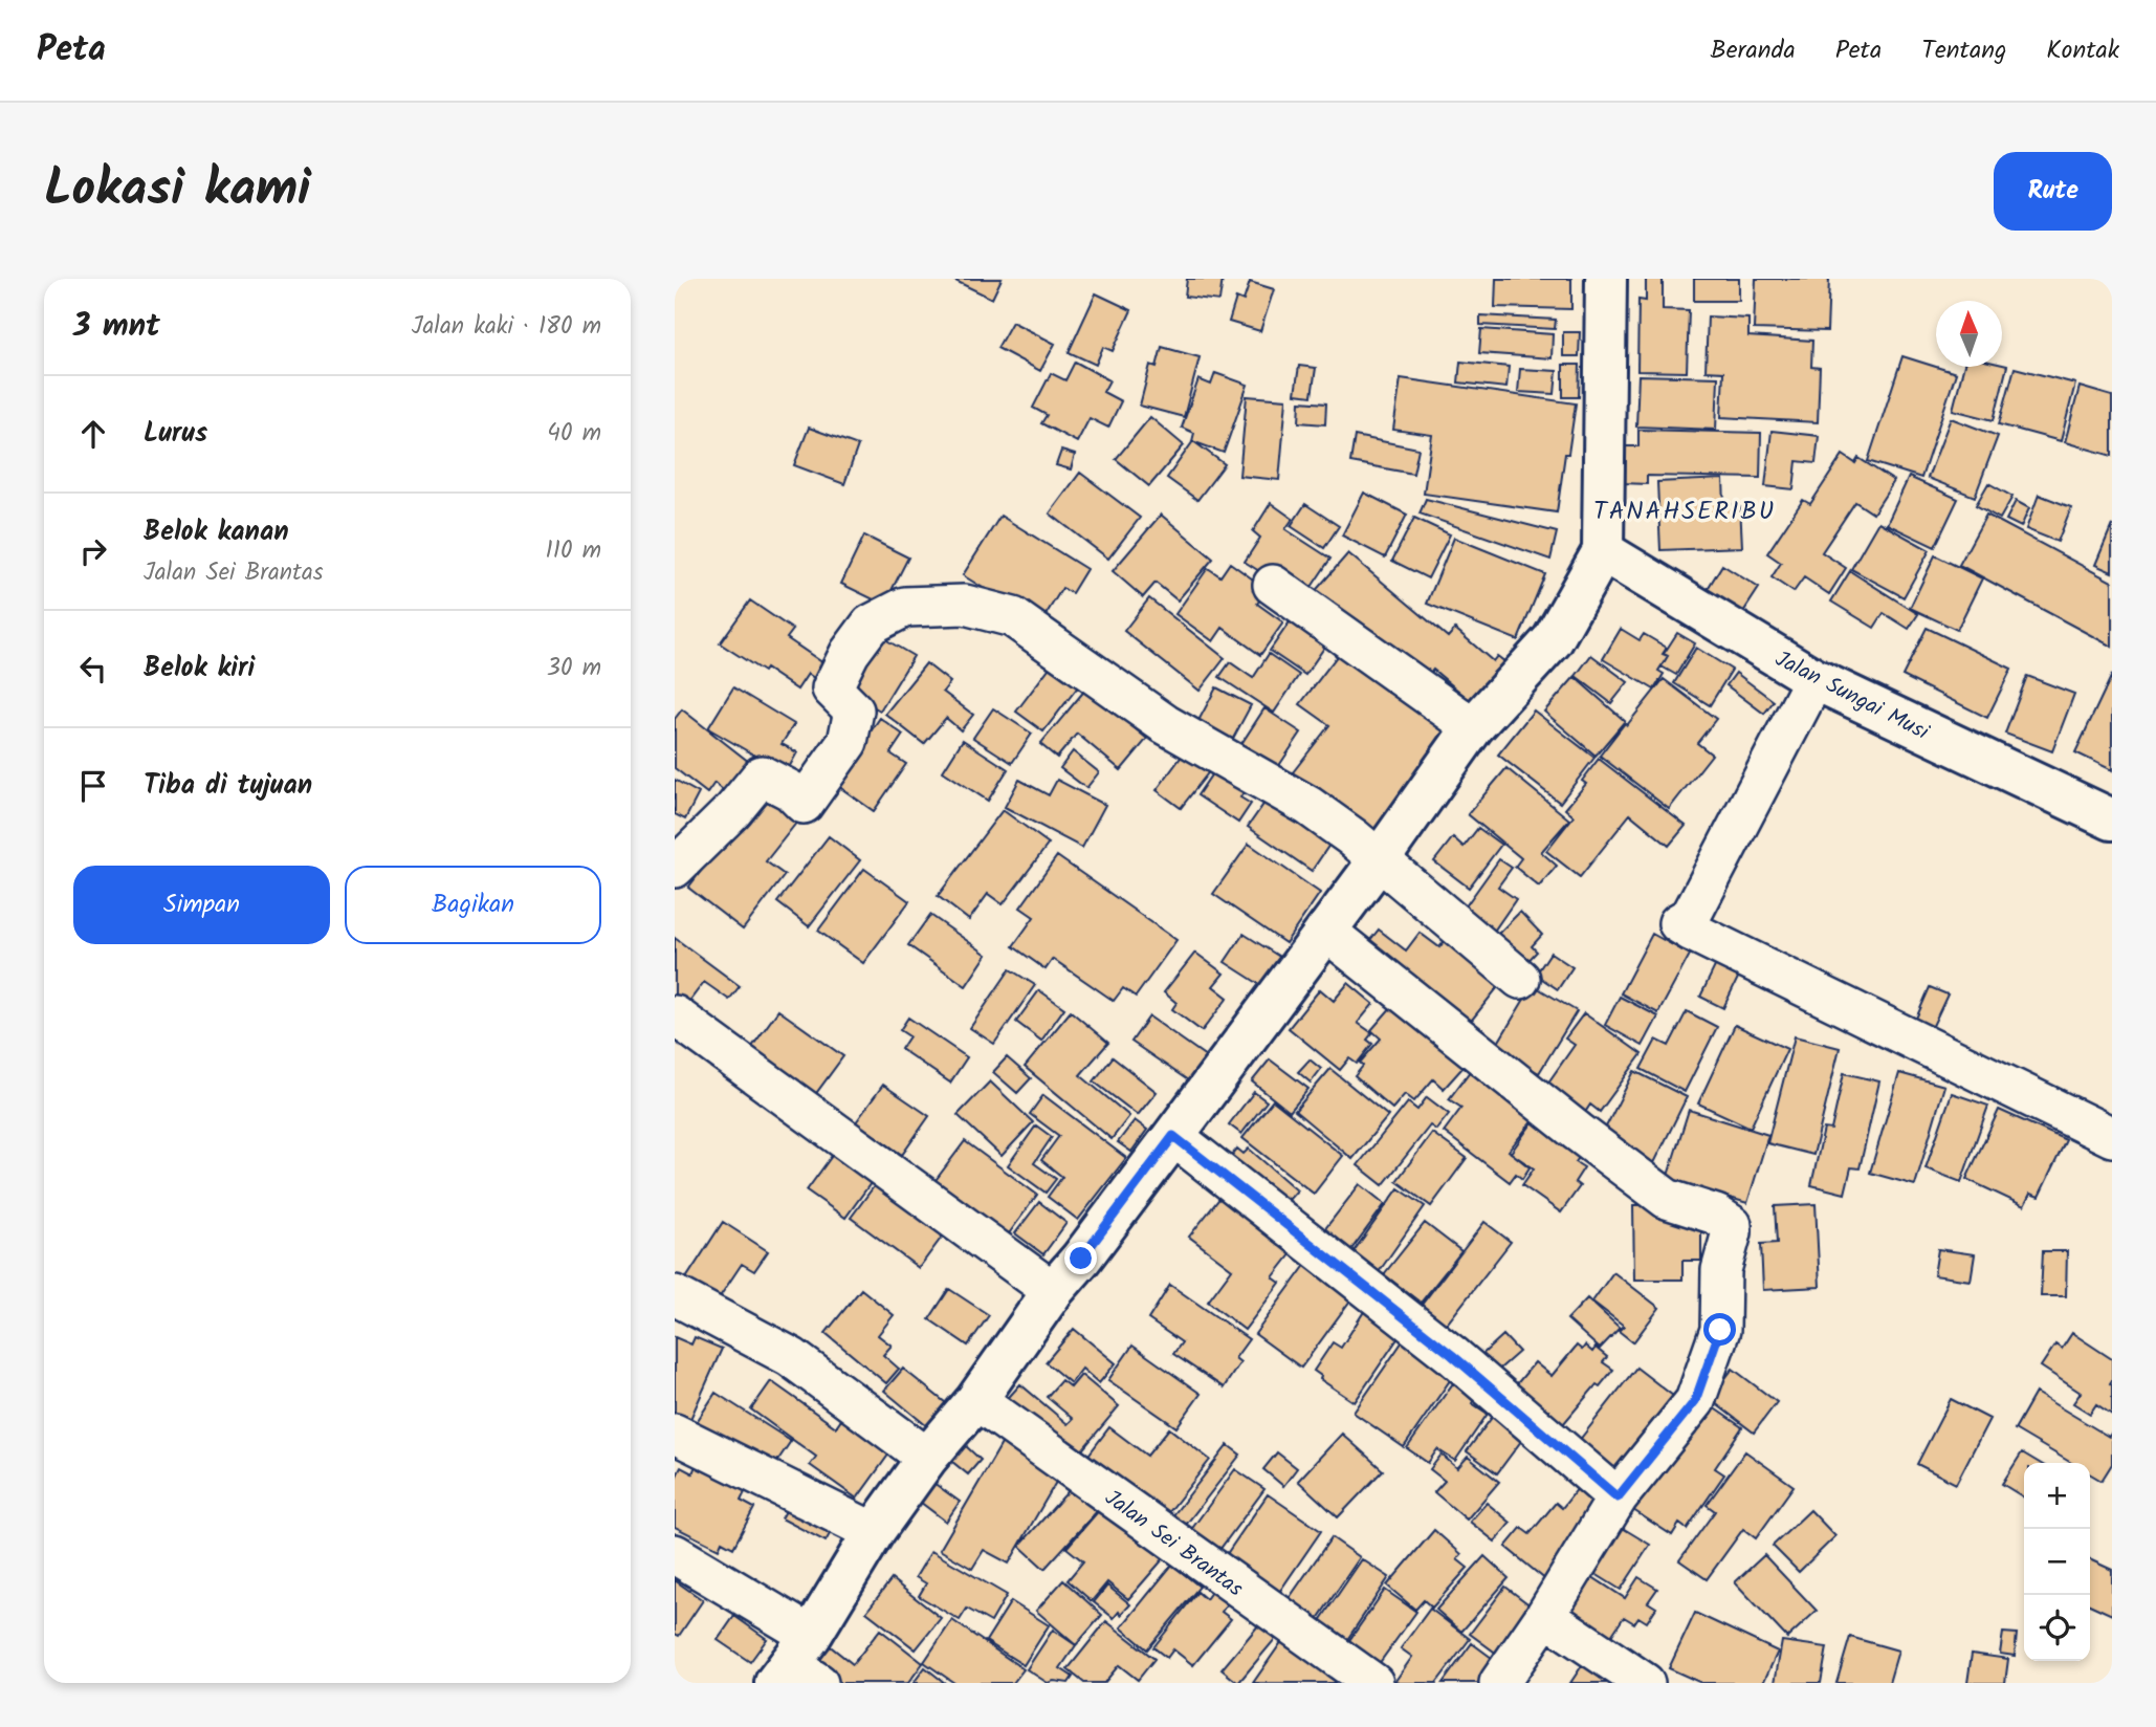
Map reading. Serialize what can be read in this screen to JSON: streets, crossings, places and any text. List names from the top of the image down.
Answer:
{
  "streets": {
    "main road": ["Jalan Sungai Musi"],
    "street": ["Jalan Sei Brantas"]
  },
  "districts": ["TANAHSERIBU"],
  "north": "top",
  "page": {
    "header": "Peta",
    "nav": [
      "Beranda",
      "Peta",
      "Tentang",
      "Kontak"
    ],
    "title": "Lokasi kami",
    "buttons": [
      "Rute",
      ["Simpan", "Bagikan"]
    ],
    "heading": ["3 mnt", "Jalan kaki · 180 m"],
    "list": [
      ["Lurus", "40 m"],
      ["Belok kanan", "Jalan Sei Brantas", "110 m"],
      ["Belok kiri", "30 m"],
      "Tiba di tujuan"
    ],
    "map_buttons": ["+", "−"]
  }
}
